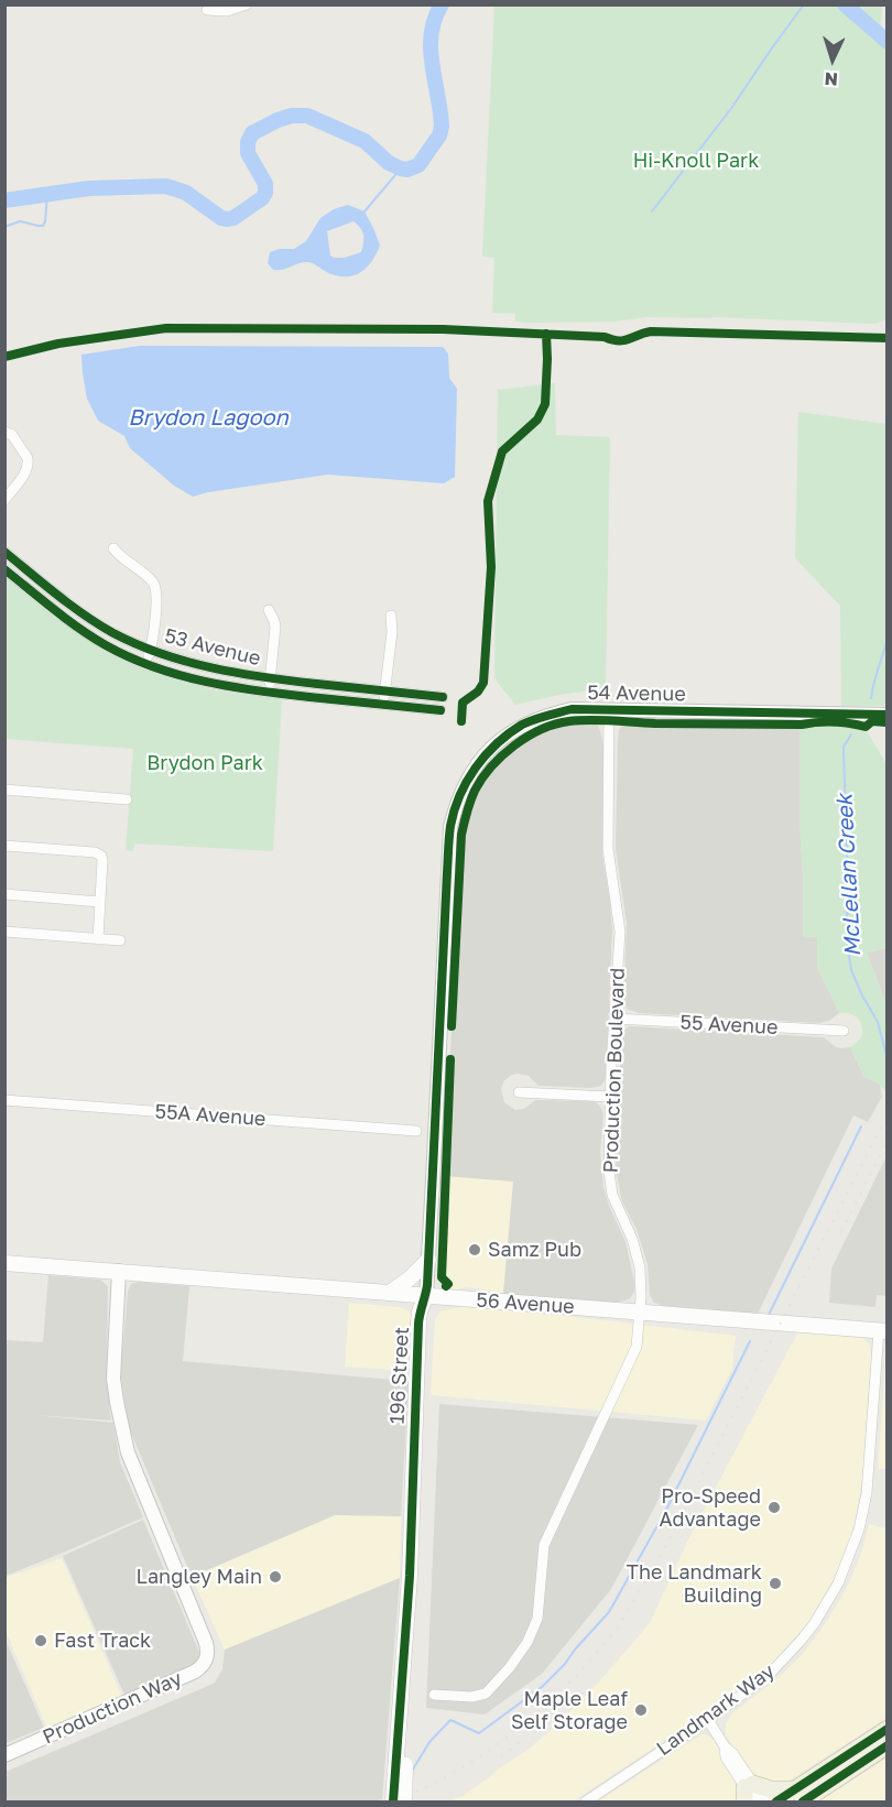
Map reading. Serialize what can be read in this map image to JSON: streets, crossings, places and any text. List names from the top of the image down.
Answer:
{
  "streets": {
    "main road": ["56 Avenue", "196 Street"],
    "street": [
      "53 Avenue",
      "54 Avenue",
      "55 Avenue",
      "Production Boulevard",
      "55A Avenue",
      "Production Way",
      "Landmark Way"
    ]
  },
  "crossings": [
    ["54 Avenue", "Production Boulevard"],
    ["54 Avenue", "196 Street"],
    ["55 Avenue", "Production Boulevard"],
    ["Production Boulevard", "56 Avenue"],
    ["56 Avenue", "196 Street"],
    ["56 Avenue", "Production Way"],
    ["56 Avenue", "Landmark Way"]
  ],
  "water": ["Brydon Lagoon", "McLellan Creek"],
  "parks": ["Hi-Knoll Park", "Brydon Park"],
  "places": [
    "Samz Pub",
    "Pro-Speed Advantage",
    "Langley Main",
    "The Landmark Building",
    "Fast Track",
    "Maple Leaf Self Storage"
  ],
  "north": "bottom"
}
